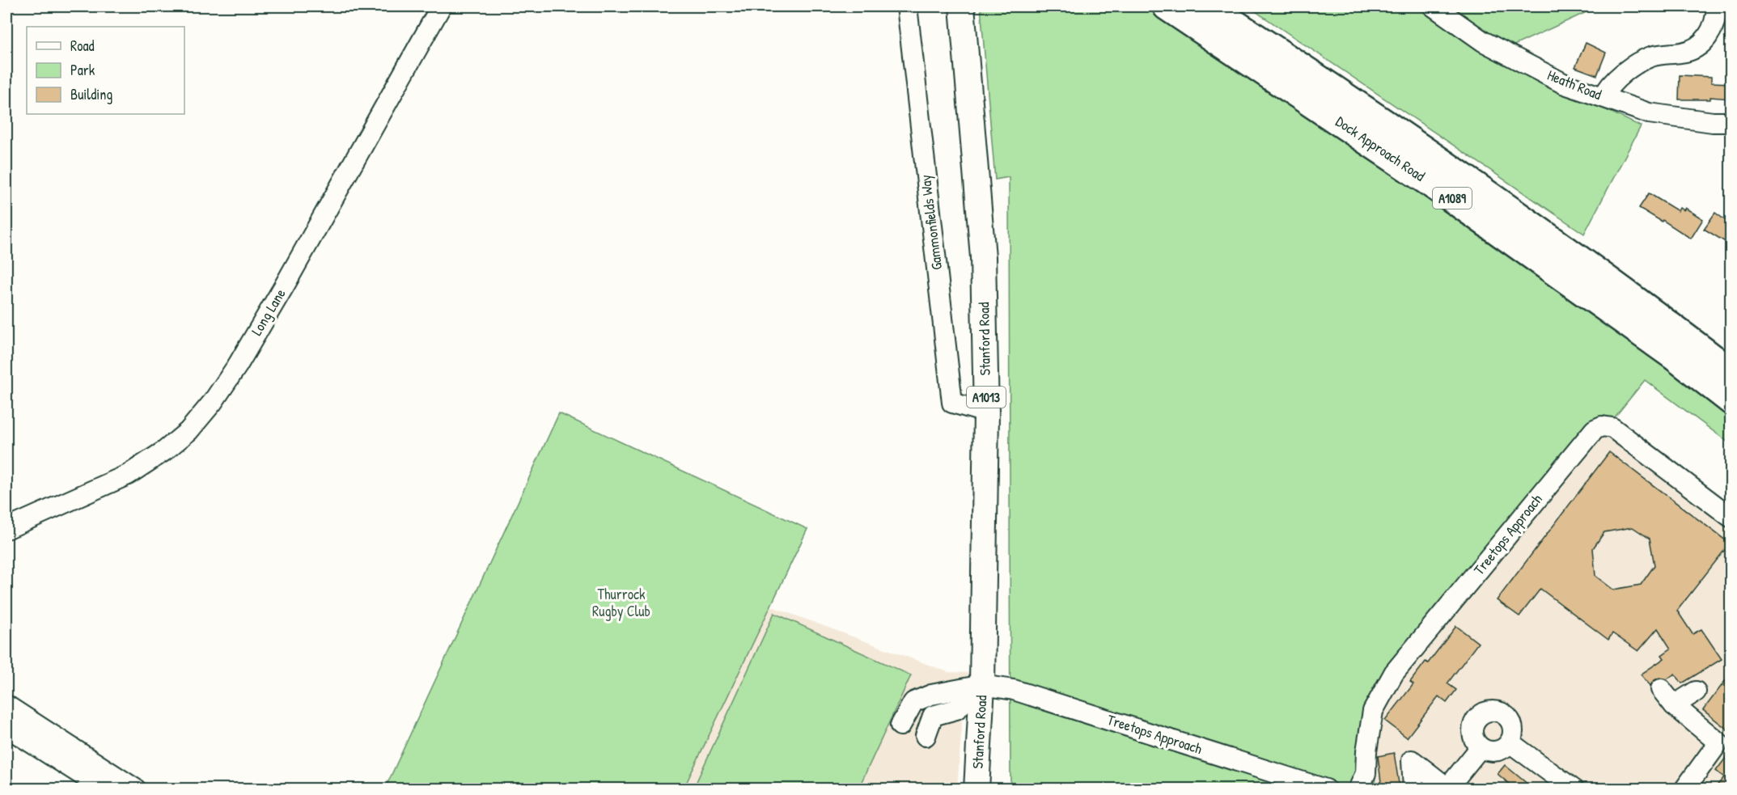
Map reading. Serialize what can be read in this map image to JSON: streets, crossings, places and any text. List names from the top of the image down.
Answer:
{
  "streets": {
    "highway": ["Dock Approach Road", "A1089"],
    "main road": ["Stanford Road", "A1013"],
    "street": [
      "Heath Road",
      "Gammonfields Way",
      "Long Lane",
      "Treetops Approach"
    ]
  },
  "crossings": [
    ["Gammonfields Way", "Stanford Road"],
    ["Stanford Road", "Treetops Approach"]
  ],
  "parks": ["Thurrock Rugby Club"],
  "legend": ["Road", "Park", "Building"]
}
